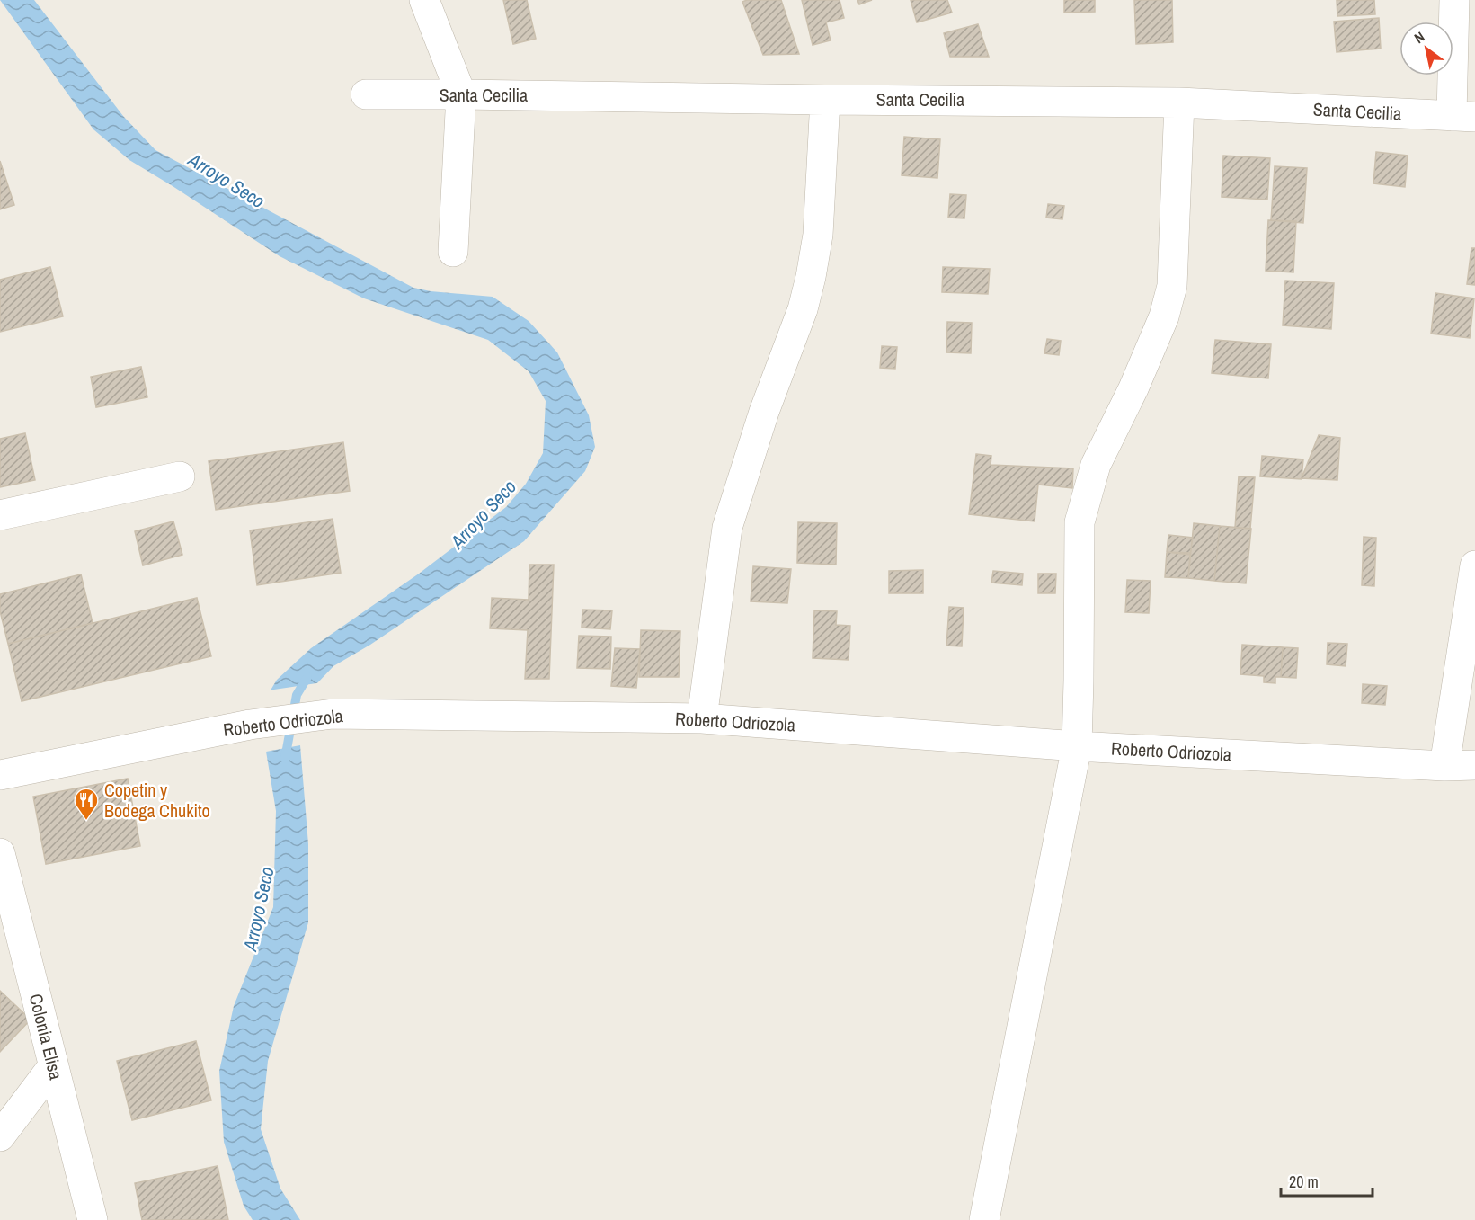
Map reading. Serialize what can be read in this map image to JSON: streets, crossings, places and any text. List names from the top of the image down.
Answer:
{
  "streets": {
    "street": ["Santa Cecilia", "Roberto Odriozola", "Colonia Elisa"]
  },
  "water": ["Arroyo Seco"],
  "places": {
    "restaurant": ["Copetin y Bodega Chukito"]
  },
  "scale_bar": "20 m",
  "north": "top left"
}
